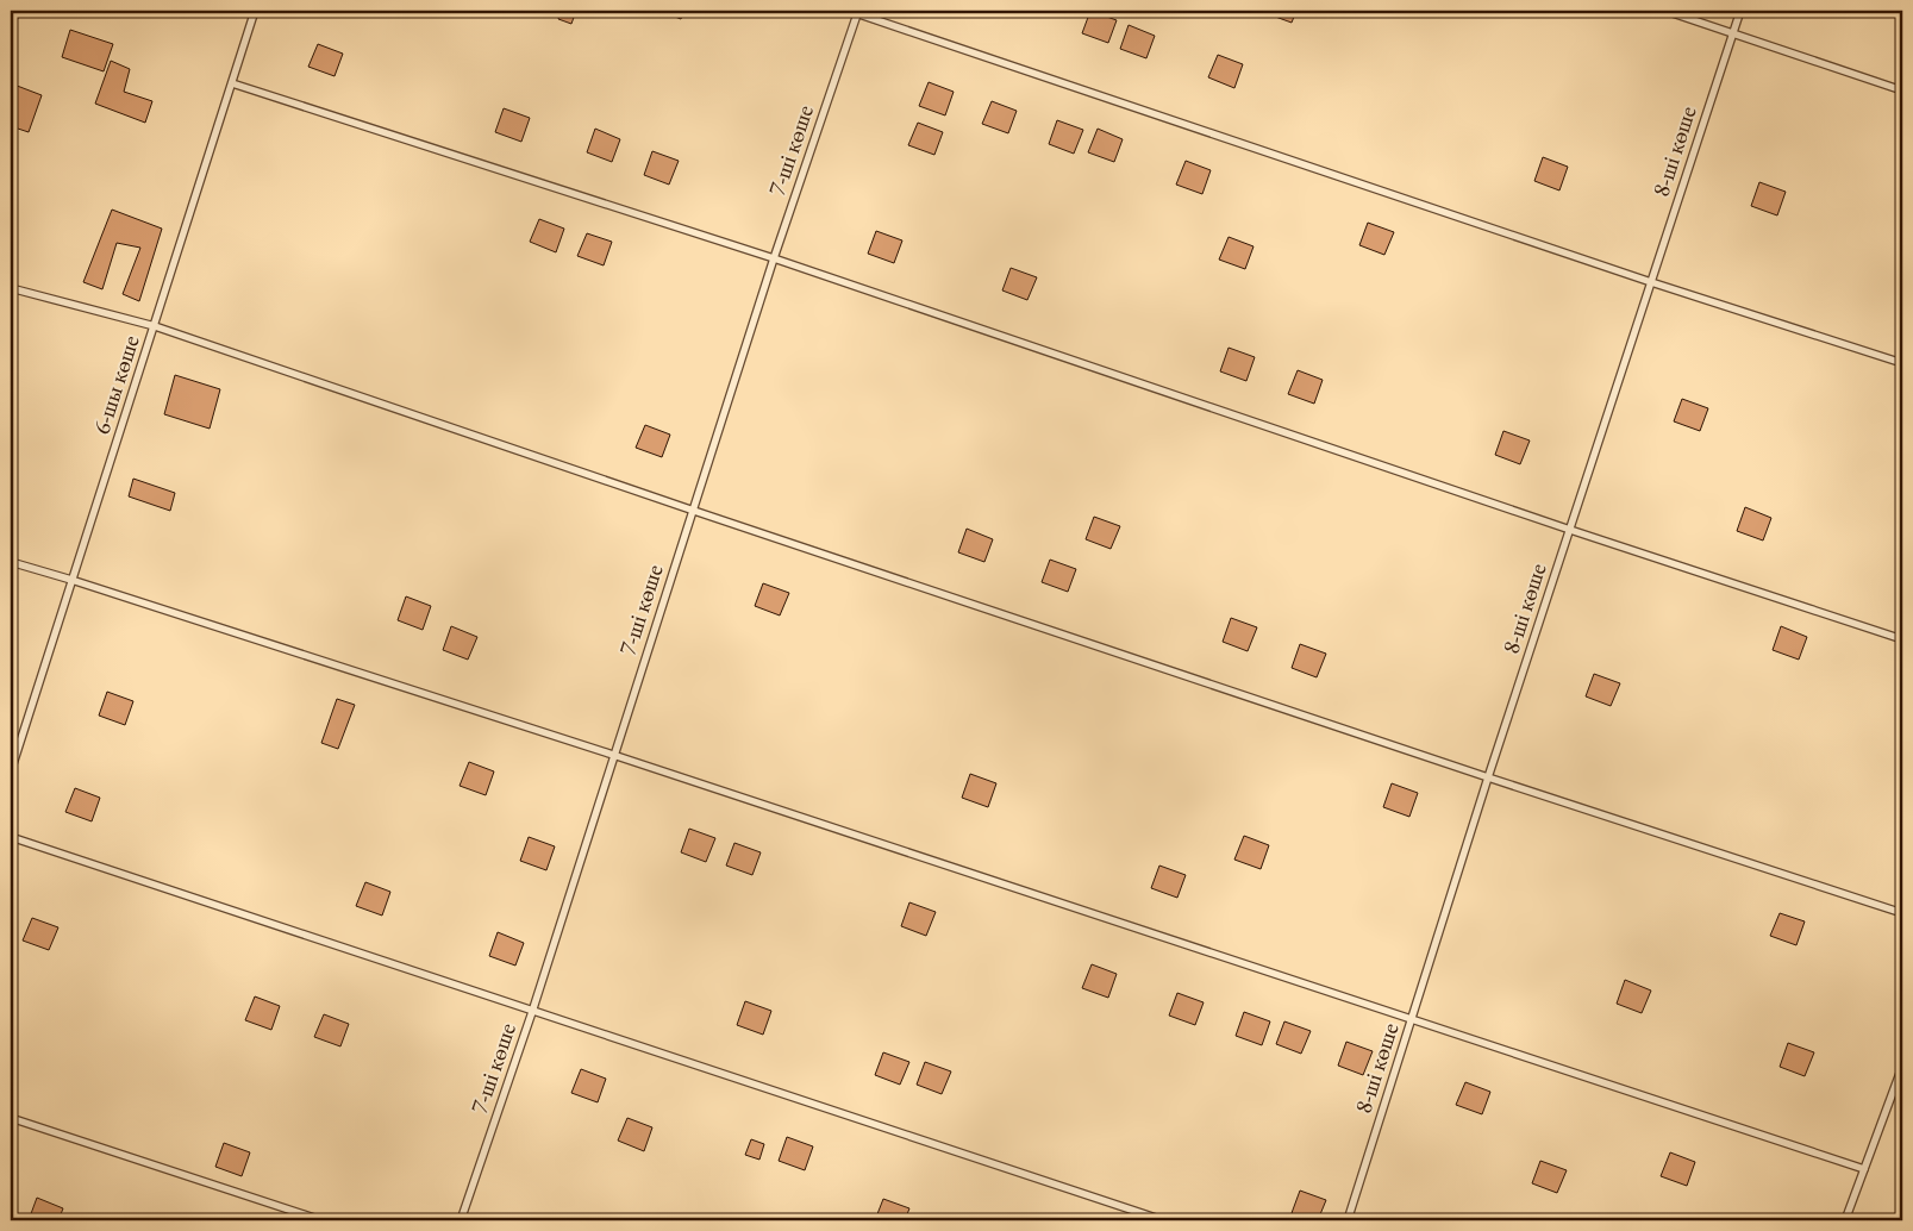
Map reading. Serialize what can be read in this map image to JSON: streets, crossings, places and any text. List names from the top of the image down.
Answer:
{
  "streets": {
    "lane": ["7-ші көше", "8-ші көше", "6-шы көше"]
  }
}
